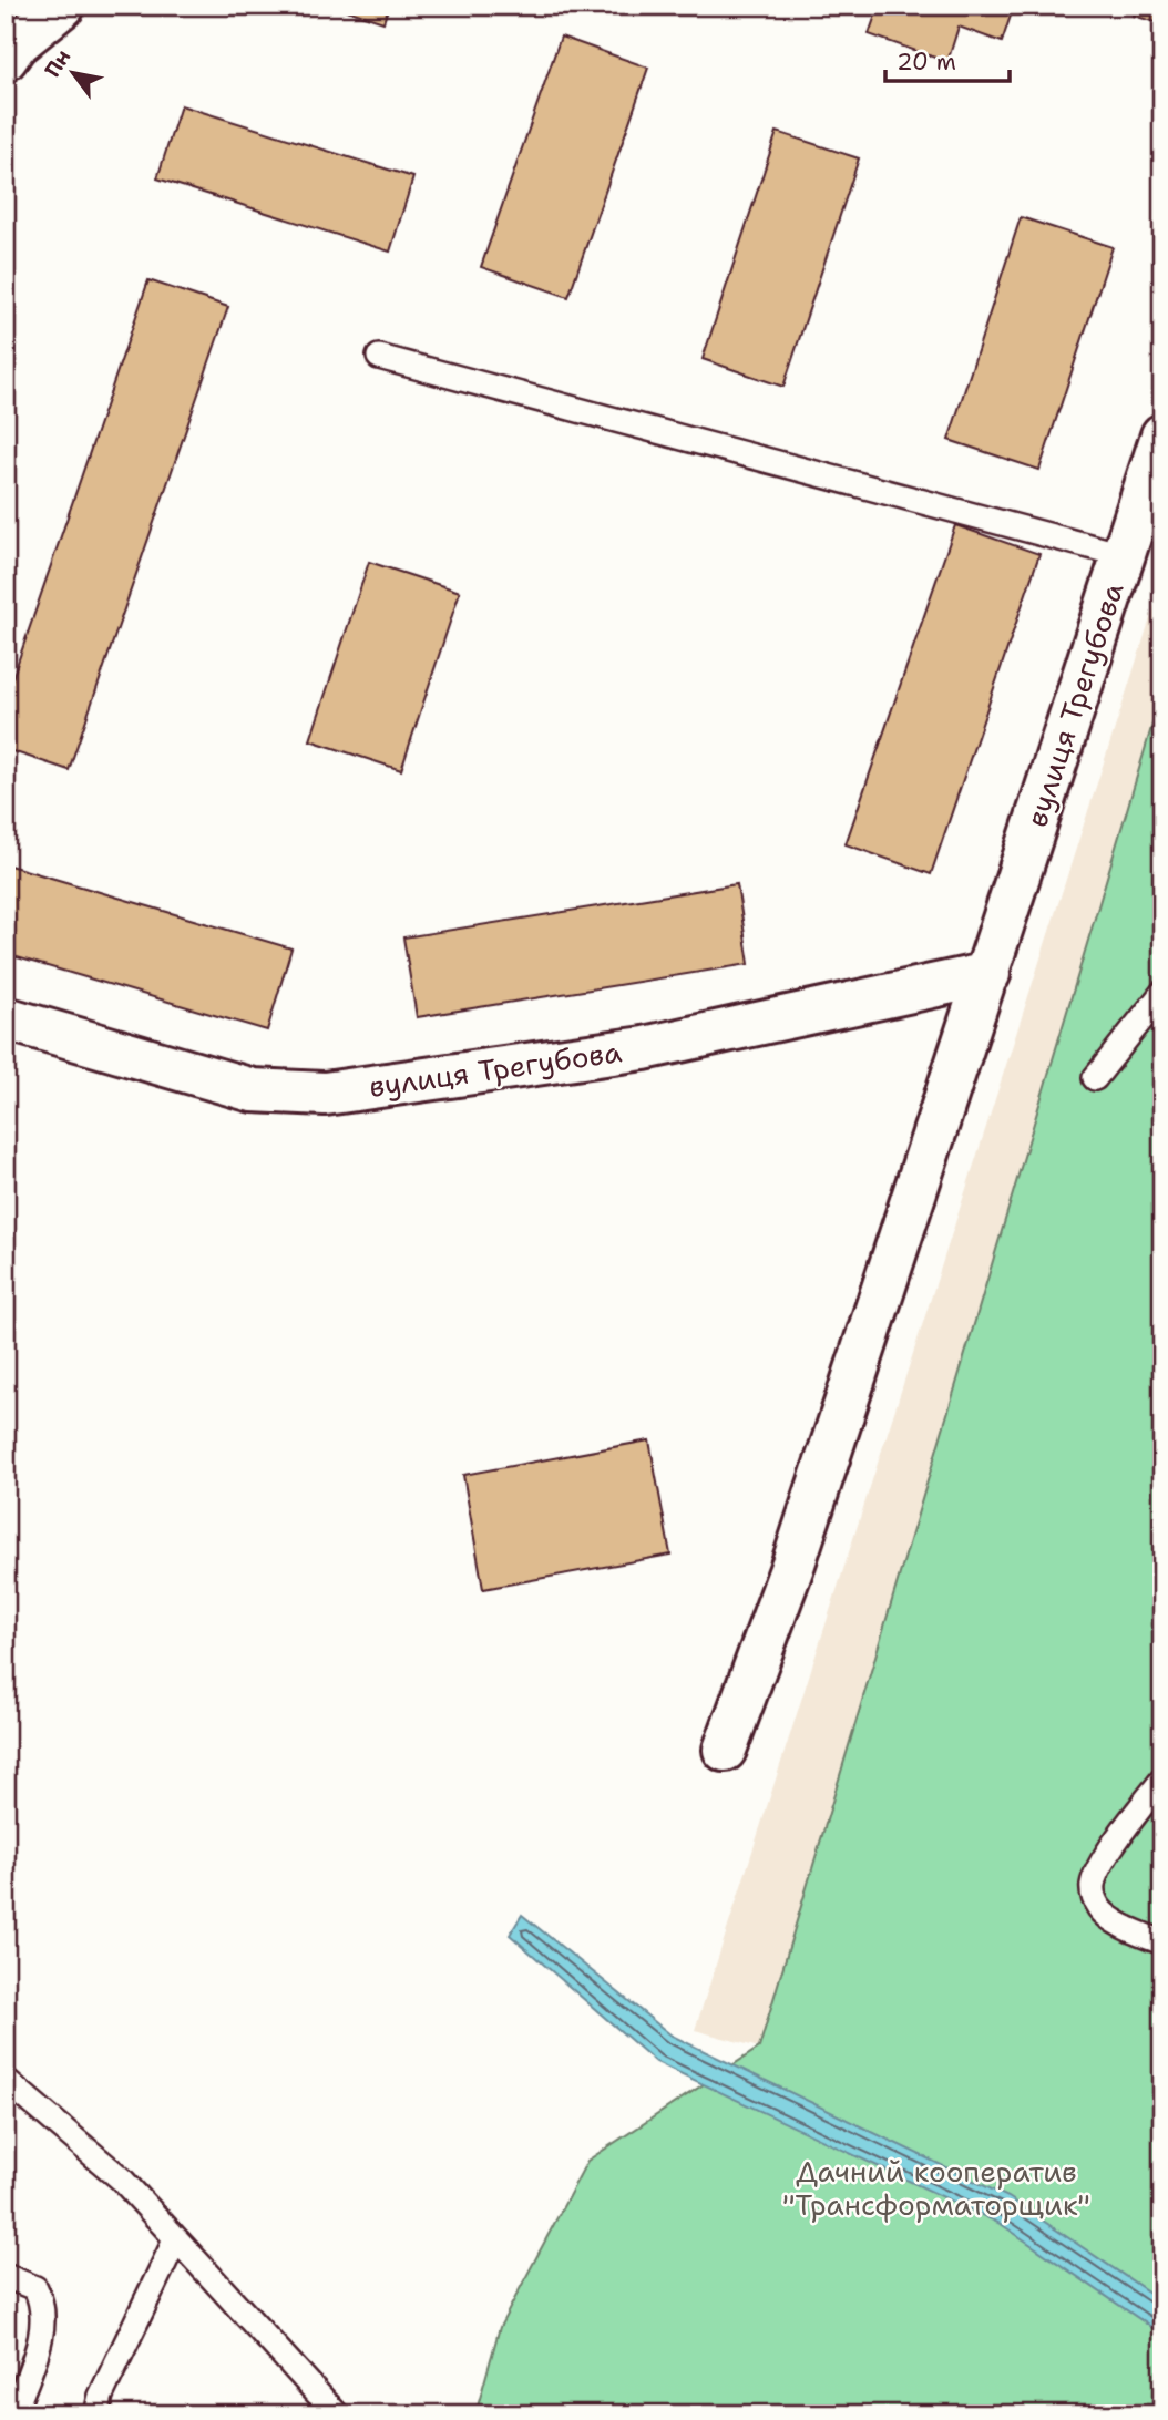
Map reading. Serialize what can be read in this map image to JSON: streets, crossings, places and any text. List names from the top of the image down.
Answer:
{
  "streets": {
    "street": ["вулиця Трегубова"]
  },
  "parks": ["Дачний кооператив \"Трансформаторщик\""],
  "scale_bar": "20 m",
  "north": "top left"
}
